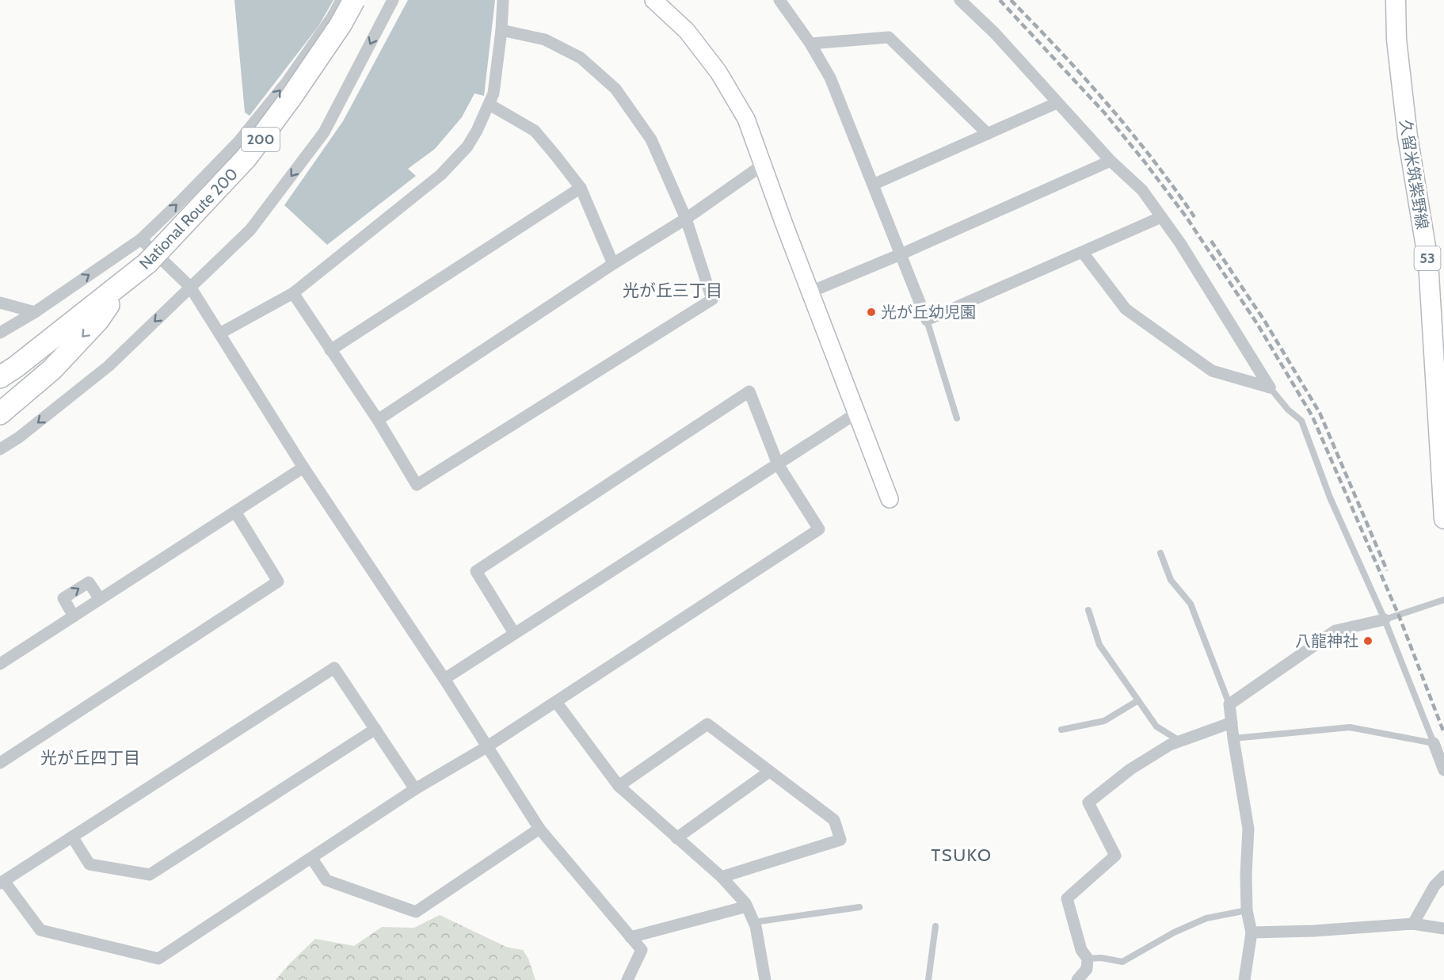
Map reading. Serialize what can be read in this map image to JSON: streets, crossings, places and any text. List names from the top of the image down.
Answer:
{
  "streets": {
    "highway": ["200", "National Route 200"],
    "main road": ["久留米筑紫野線", "53"]
  },
  "districts": ["光が丘三丁目", "光が丘四丁目", "TSUKO"],
  "places": ["光が丘幼児園", "八龍神社"]
}
